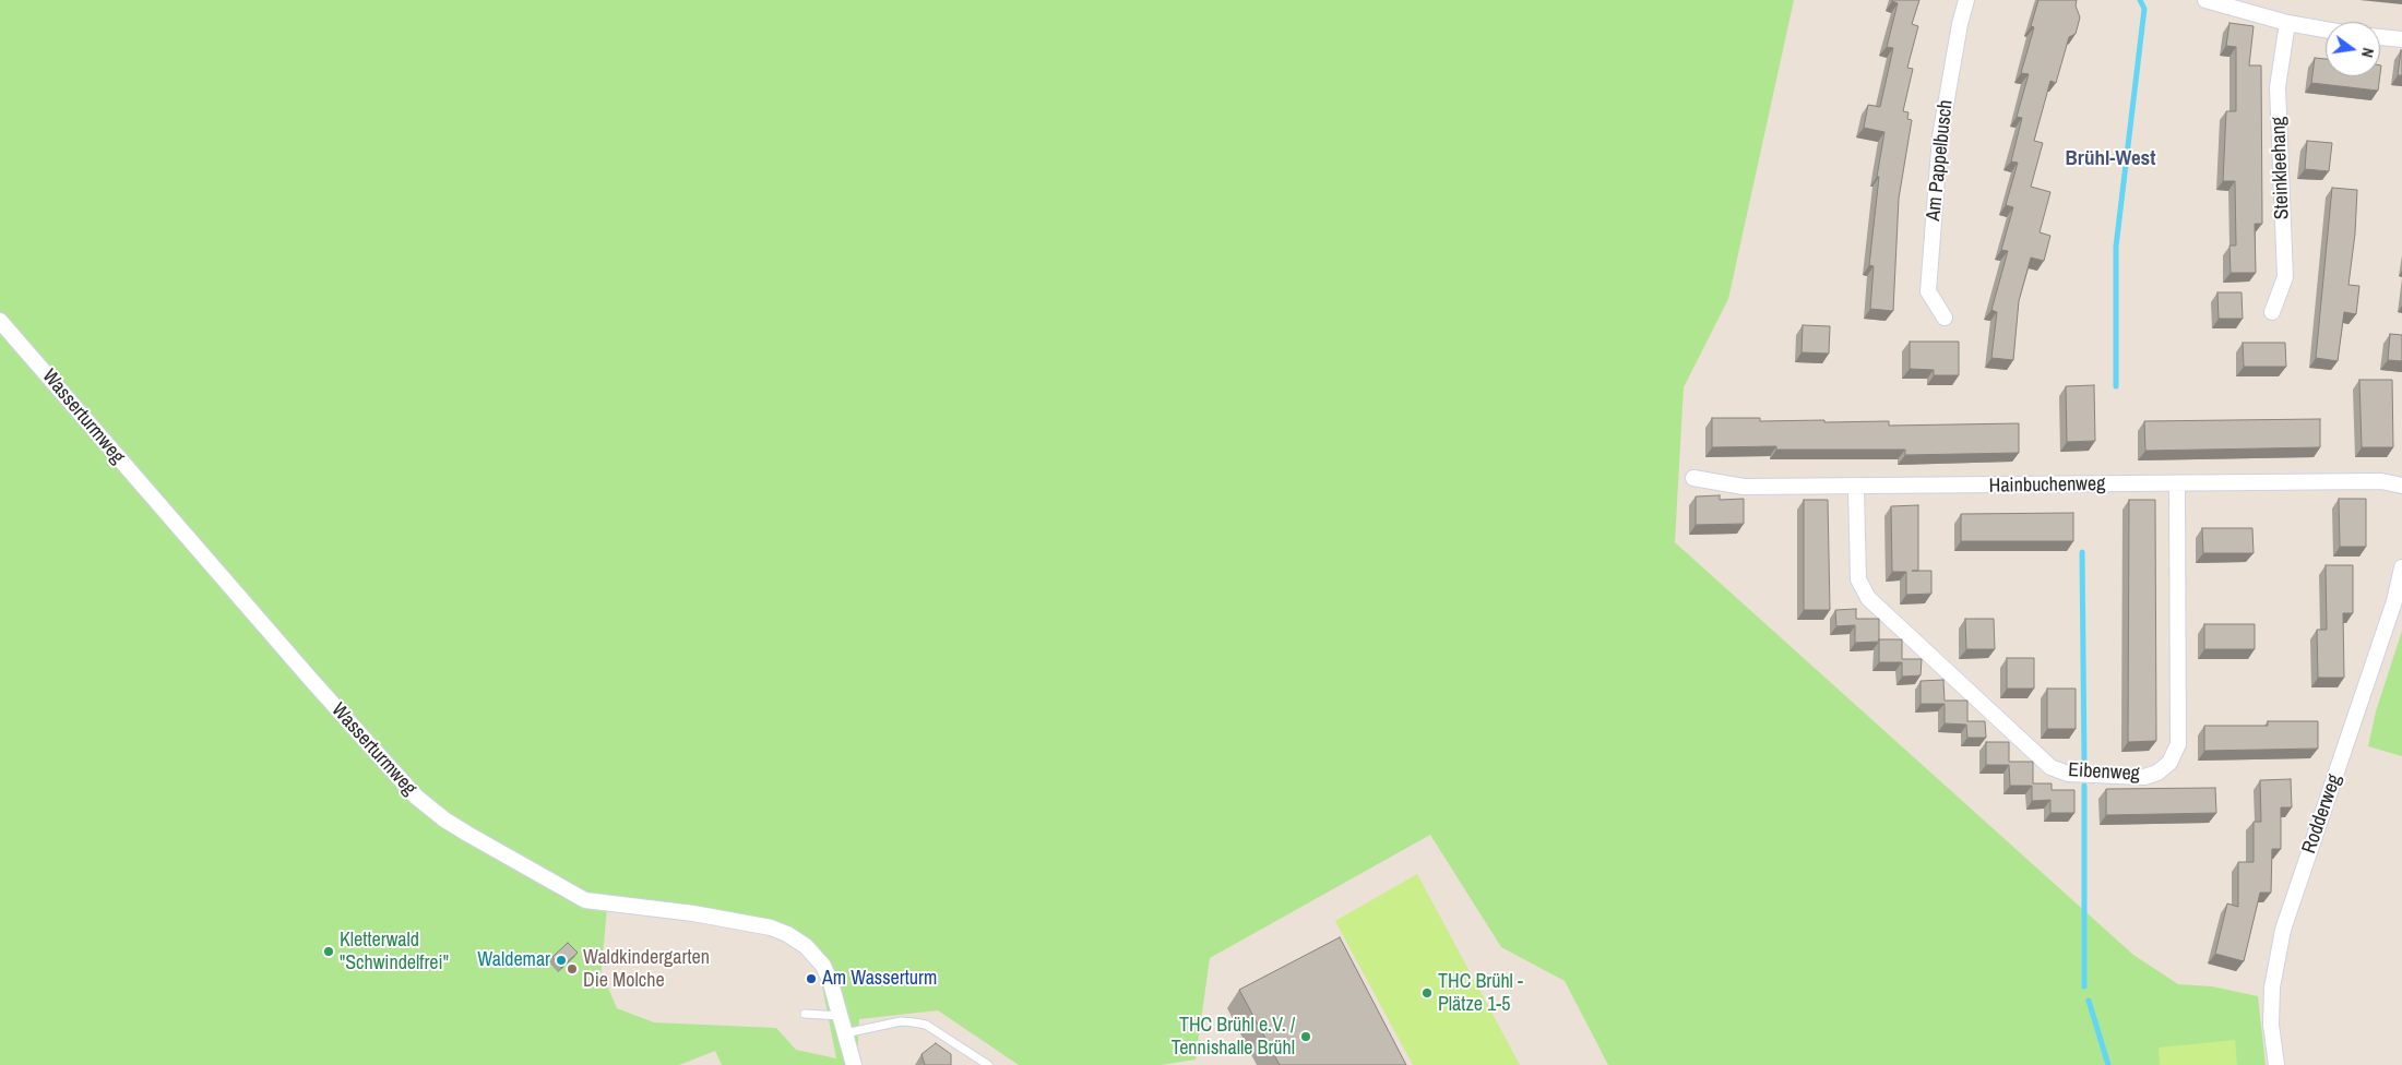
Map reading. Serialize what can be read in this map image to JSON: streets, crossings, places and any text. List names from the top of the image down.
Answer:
{
  "streets": {
    "street": [
      "Am Pappelbusch",
      "Steinkleehang",
      "Wasserturmweg",
      "Hainbuchenweg",
      "Eibenweg",
      "Rodderweg"
    ]
  },
  "crossings": [
    ["Hainbuchenweg", "Eibenweg"]
  ],
  "districts": ["Brühl-West"],
  "places": [
    "Kletterwald \"Schwindelfrei\"",
    "Waldemar",
    "Waldkindergarten Die Molche",
    "Am Wasserturm",
    "THC Brühl - Plätze 1-5",
    "THC Brühl e.V. / Tennishalle Brühl"
  ],
  "north": "right"
}
